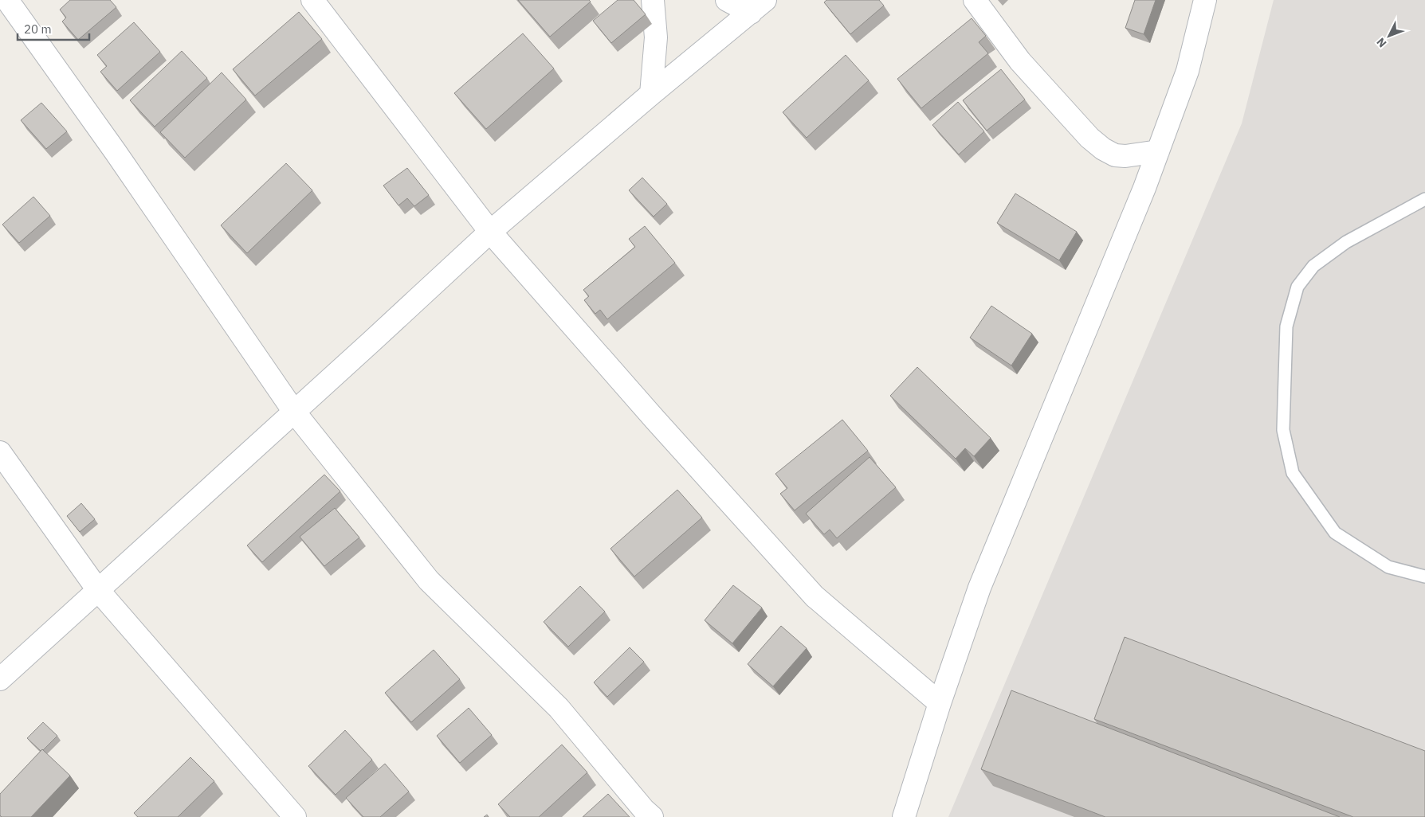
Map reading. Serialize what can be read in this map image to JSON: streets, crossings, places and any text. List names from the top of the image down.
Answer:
{
  "scale_bar": "20 m",
  "north": "bottom left"
}
